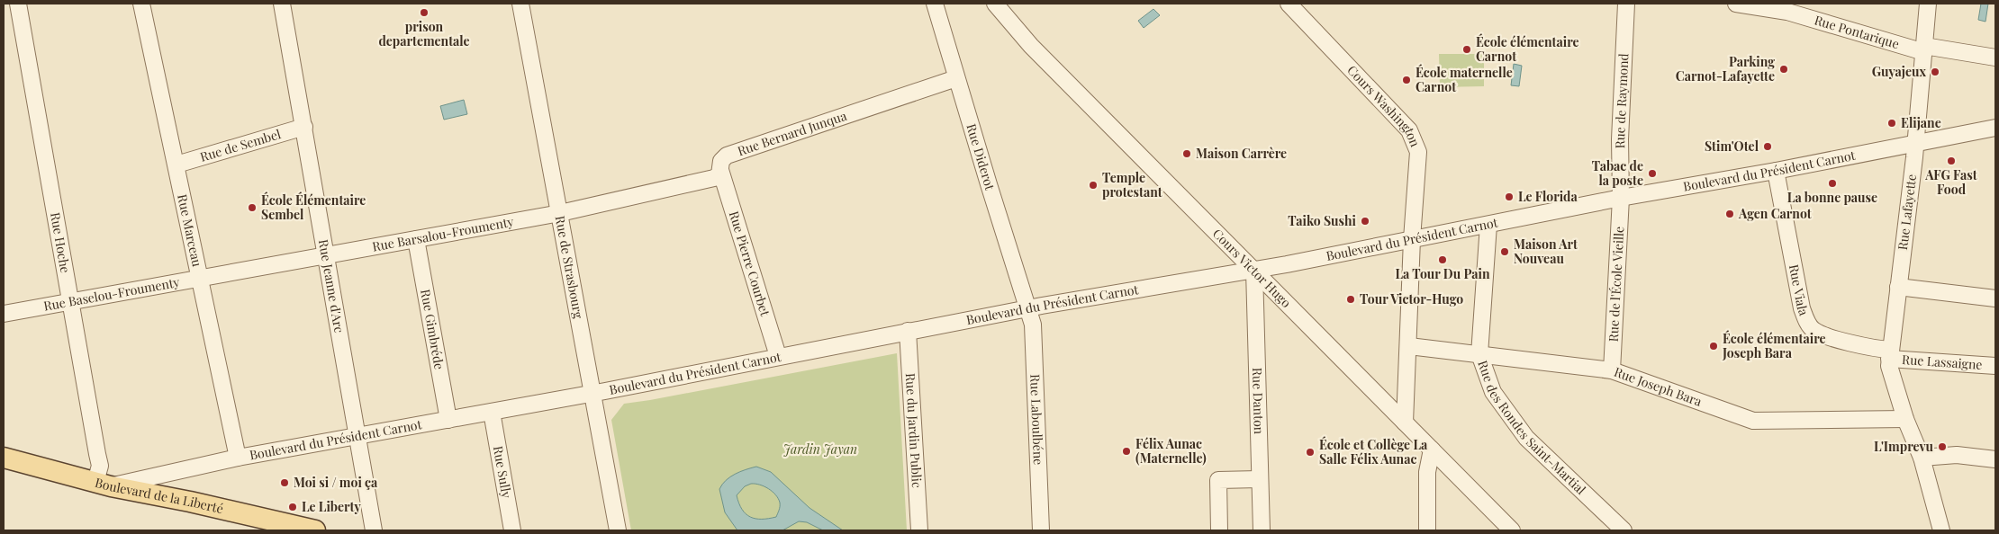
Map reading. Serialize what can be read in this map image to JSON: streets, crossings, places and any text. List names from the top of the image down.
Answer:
{
  "streets": {
    "main road": ["Boulevard de la Liberté"],
    "street": [
      "Rue Pontarique",
      "Rue de Raymond",
      "Cours Washington",
      "Rue Bernard Junqua",
      "Rue de Sembel",
      "Rue Diderot",
      "Boulevard du Président Carnot",
      "Rue Lafayette",
      "Rue Marceau",
      "Rue Barsalou-Froumenty",
      "Rue Hoche",
      "Rue Pierre Courbet",
      "Rue de Strasbourg",
      "Cours Victor Hugo",
      "Rue de l'École Vieille",
      "Rue Jeanne d'Arc",
      "Rue Viala",
      "Rue Baselou-Froumenty",
      "Rue Gimbréde",
      "Rue Lassaigne",
      "Rue Joseph Bara",
      "Rue Danton",
      "Rue Laboulbéne",
      "Rue des Rondes Saint-Martial",
      "Rue du Jardin Public",
      "Rue Sully"
    ]
  },
  "crossings": [
    ["Rue Pontarique", "Rue Lafayette"],
    ["Rue de Raymond", "Boulevard du Président Carnot"],
    ["Rue de Raymond", "Rue de l'École Vieille"],
    ["Cours Washington", "Boulevard du Président Carnot"],
    ["Cours Washington", "Cours Victor Hugo"],
    ["Cours Washington", "Rue Joseph Bara"],
    ["Rue Bernard Junqua", "Rue Diderot"],
    ["Rue Bernard Junqua", "Rue Barsalou-Froumenty"],
    ["Rue Bernard Junqua", "Rue Pierre Courbet"],
    ["Rue Bernard Junqua", "Rue de Strasbourg"],
    ["Rue de Sembel", "Rue Marceau"],
    ["Rue de Sembel", "Rue Jeanne d'Arc"],
    ["Rue Diderot", "Boulevard du Président Carnot"],
    ["Rue Diderot", "Rue Laboulbéne"],
    ["Boulevard du Président Carnot", "Rue Lafayette"],
    ["Boulevard du Président Carnot", "Rue Marceau"],
    ["Boulevard du Président Carnot", "Rue Hoche"],
    ["Boulevard du Président Carnot", "Rue Pierre Courbet"],
    ["Boulevard du Président Carnot", "Rue de Strasbourg"],
    ["Boulevard du Président Carnot", "Cours Victor Hugo"],
    ["Boulevard du Président Carnot", "Rue de l'École Vieille"],
    ["Boulevard du Président Carnot", "Rue Jeanne d'Arc"],
    ["Boulevard du Président Carnot", "Rue Viala"],
    ["Boulevard du Président Carnot", "Rue Gimbréde"],
    ["Boulevard du Président Carnot", "Rue Danton"],
    ["Boulevard du Président Carnot", "Rue Laboulbéne"],
    ["Boulevard du Président Carnot", "Rue des Rondes Saint-Martial"],
    ["Boulevard du Président Carnot", "Rue du Jardin Public"],
    ["Boulevard du Président Carnot", "Rue Sully"],
    ["Boulevard du Président Carnot", "Boulevard de la Liberté"],
    ["Rue Lafayette", "Rue Viala"],
    ["Rue Lafayette", "Rue Lassaigne"],
    ["Rue Lafayette", "Rue Joseph Bara"],
    ["Rue Marceau", "Rue Baselou-Froumenty"],
    ["Rue Barsalou-Froumenty", "Rue de Strasbourg"],
    ["Rue Barsalou-Froumenty", "Rue Jeanne d'Arc"],
    ["Rue Barsalou-Froumenty", "Rue Baselou-Froumenty"],
    ["Rue Barsalou-Froumenty", "Rue Gimbréde"],
    ["Rue Hoche", "Rue Baselou-Froumenty"],
    ["Rue Hoche", "Boulevard de la Liberté"],
    ["Cours Victor Hugo", "Rue Danton"],
    ["Rue de l'École Vieille", "Rue Joseph Bara"],
    ["Rue Jeanne d'Arc", "Rue Baselou-Froumenty"],
    ["Rue Viala", "Rue Lassaigne"],
    ["Rue Joseph Bara", "Rue des Rondes Saint-Martial"]
  ],
  "parks": ["Jardin Jayan"],
  "places": [
    "prison departementale",
    "École élémentaire Carnot",
    "Parking Carnot-Lafayette",
    "Guyajeux",
    "École maternelle Carnot",
    "Elijane",
    "Stim'Otel",
    "Maison Carrère",
    "AFG Fast Food",
    "Tabac de la poste",
    "La bonne pause",
    "Temple protestant",
    "Le Florida",
    "École Élémentaire Sembel",
    "Agen Carnot",
    "Taiko Sushi",
    "Maison Art Nouveau",
    "La Tour Du Pain",
    "Tour Victor-Hugo",
    "École élémentaire Joseph Bara",
    "L'Imprevu",
    "Félix Aunac (Maternelle)",
    "École et Collège La Salle Félix Aunac",
    "Moi si / moi ça",
    "Le Liberty"
  ]
}
